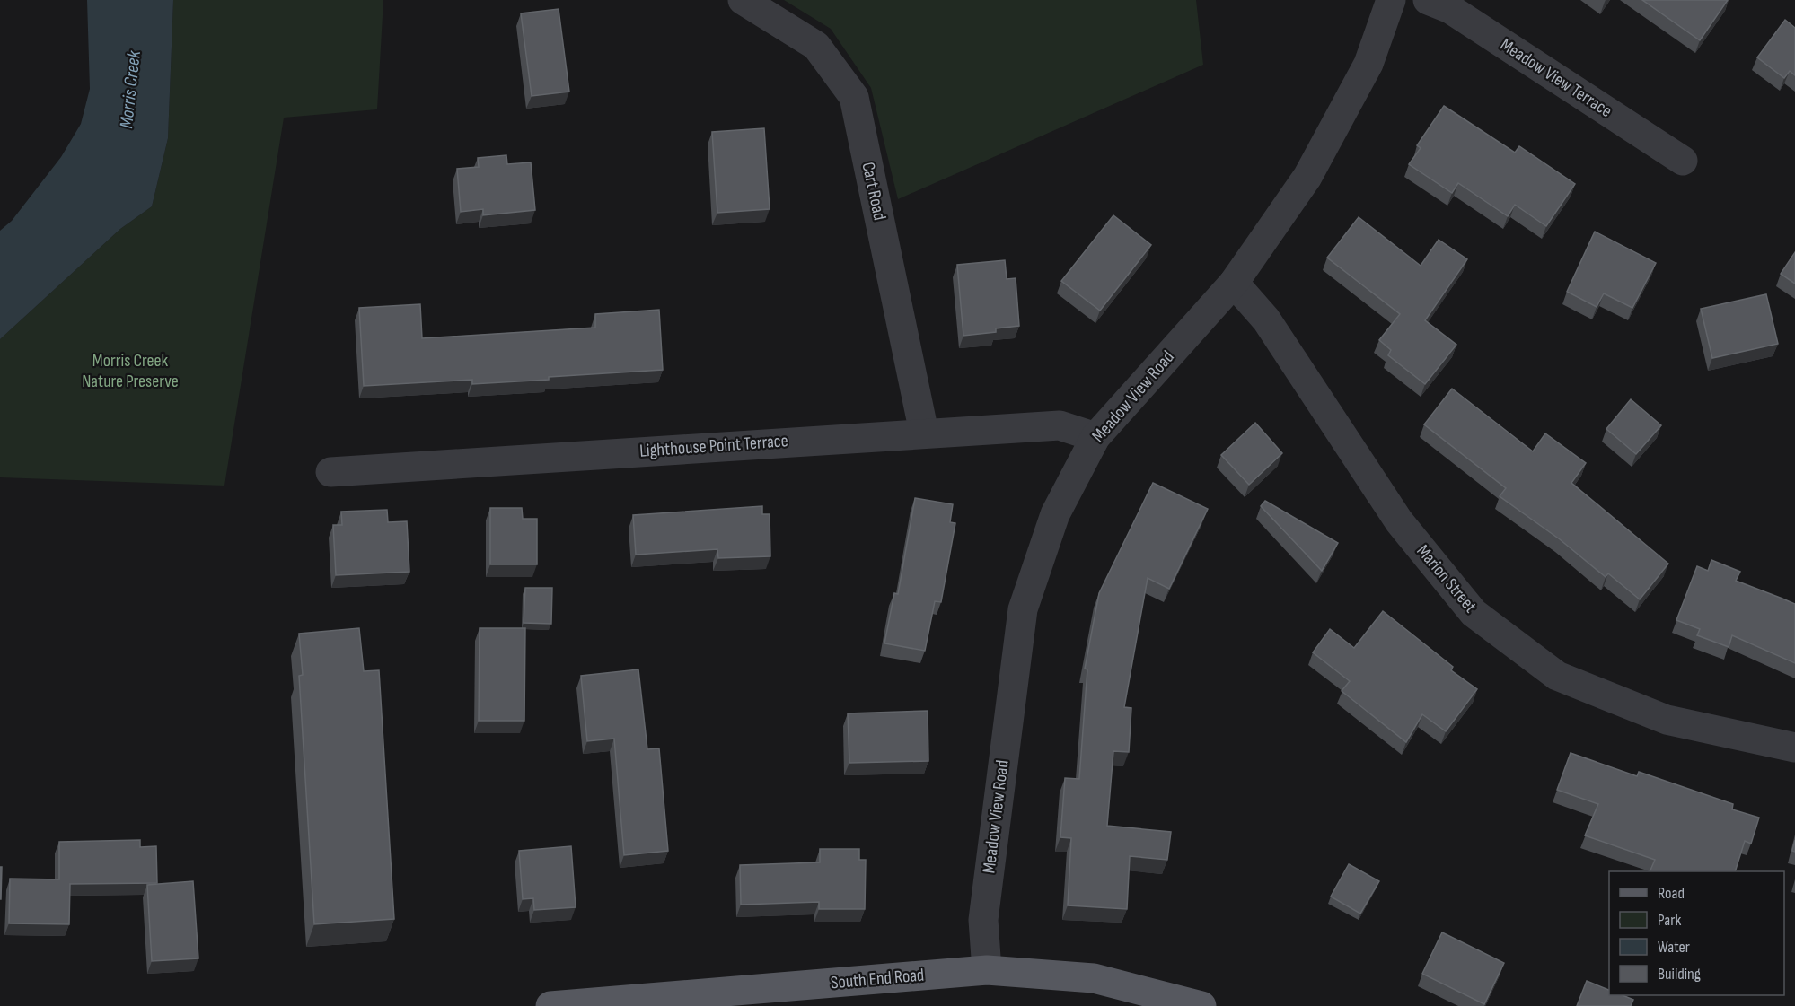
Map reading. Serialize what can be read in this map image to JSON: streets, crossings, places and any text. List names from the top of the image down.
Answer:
{
  "streets": {
    "main road": ["South End Road"],
    "street": [
      "Meadow View Terrace",
      "Cart Road",
      "Meadow View Road",
      "Lighthouse Point Terrace",
      "Marion Street"
    ]
  },
  "crossings": [
    ["Cart Road", "Lighthouse Point Terrace"],
    ["Meadow View Road", "Lighthouse Point Terrace"],
    ["Meadow View Road", "Marion Street"],
    ["Meadow View Road", "South End Road"]
  ],
  "water": ["Morris Creek"],
  "parks": ["Morris Creek Nature Preserve"],
  "legend": [
    "Road",
    "Park",
    "Water",
    "Building"
  ]
}
